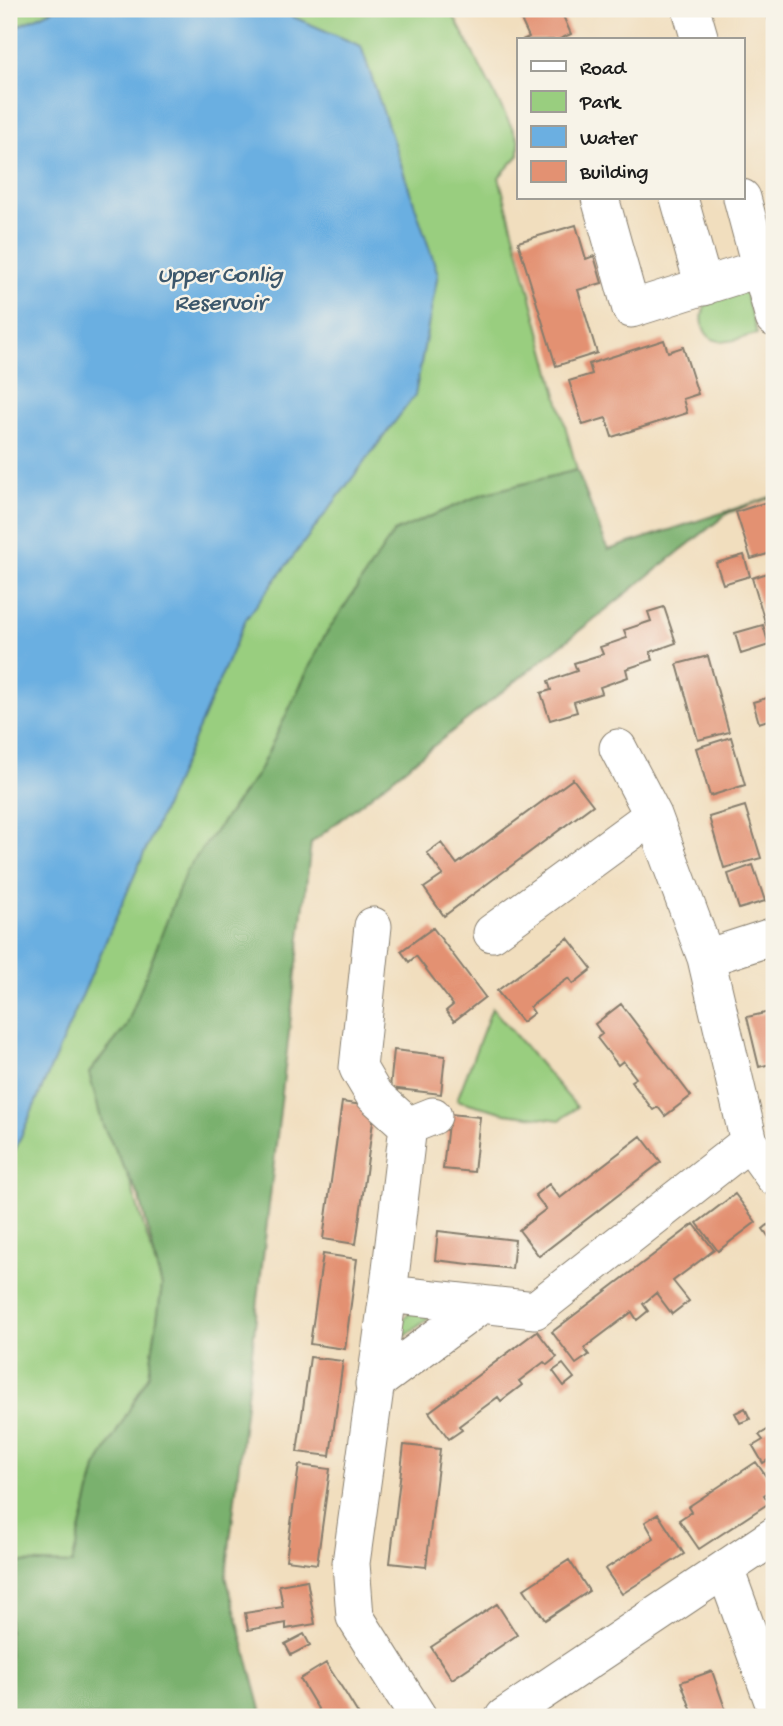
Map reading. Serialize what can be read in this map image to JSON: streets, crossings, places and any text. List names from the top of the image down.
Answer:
{
  "water": ["Upper Conlig Reservoir"],
  "legend": [
    "Road",
    "Park",
    "Water",
    "Building"
  ]
}
